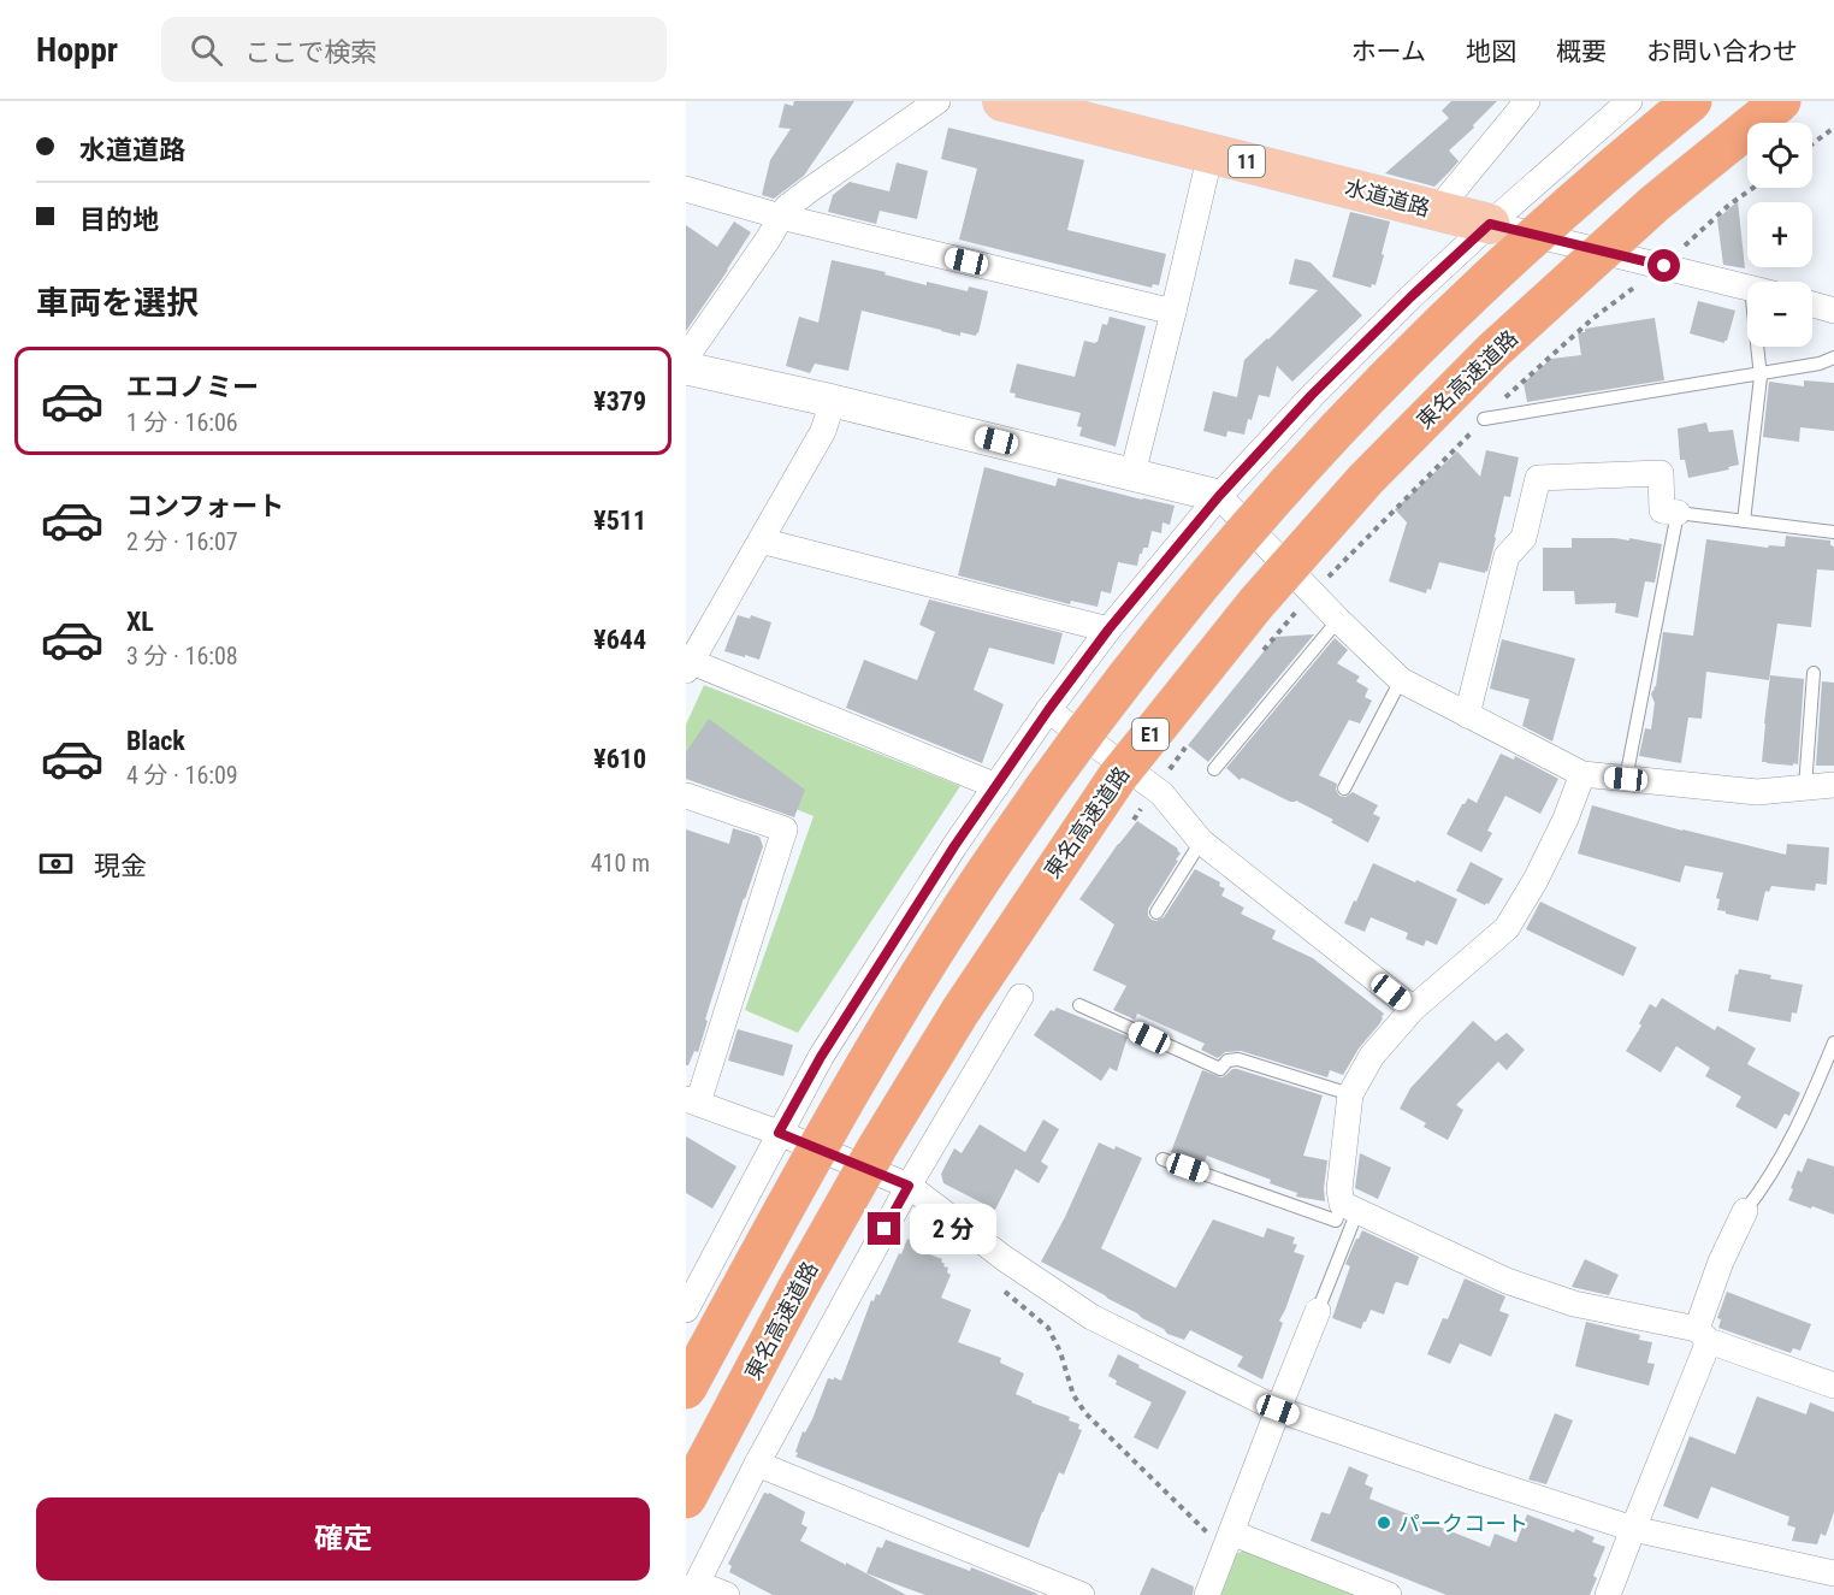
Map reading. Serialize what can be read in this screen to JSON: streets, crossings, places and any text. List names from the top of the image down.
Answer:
{
  "streets": {
    "highway": ["東名高速道路", "E1"],
    "main road": ["11", "水道道路"]
  },
  "places": ["パークコート"],
  "page": {
    "header": "Hoppr",
    "search": "ここで検索",
    "nav": [
      "ホーム",
      "地図",
      "概要",
      "お問い合わせ"
    ],
    "banner": ["水道道路", "目的地"],
    "map_buttons": ["+", "−"],
    "heading": "車両を選択",
    "list": [
      {
        "name": "エコノミー",
        "note": "1 分 · 16:06",
        "value": "¥379"
      },
      {
        "name": "コンフォート",
        "note": "2 分 · 16:07",
        "value": "¥511"
      },
      {
        "name": "XL",
        "note": "3 分 · 16:08",
        "value": "¥644"
      },
      {
        "name": "Black",
        "note": "4 分 · 16:09",
        "value": "¥610"
      }
    ],
    "pay": ["現金", "410 m"],
    "bubble": "2 分",
    "buttons": "確定"
  }
}
